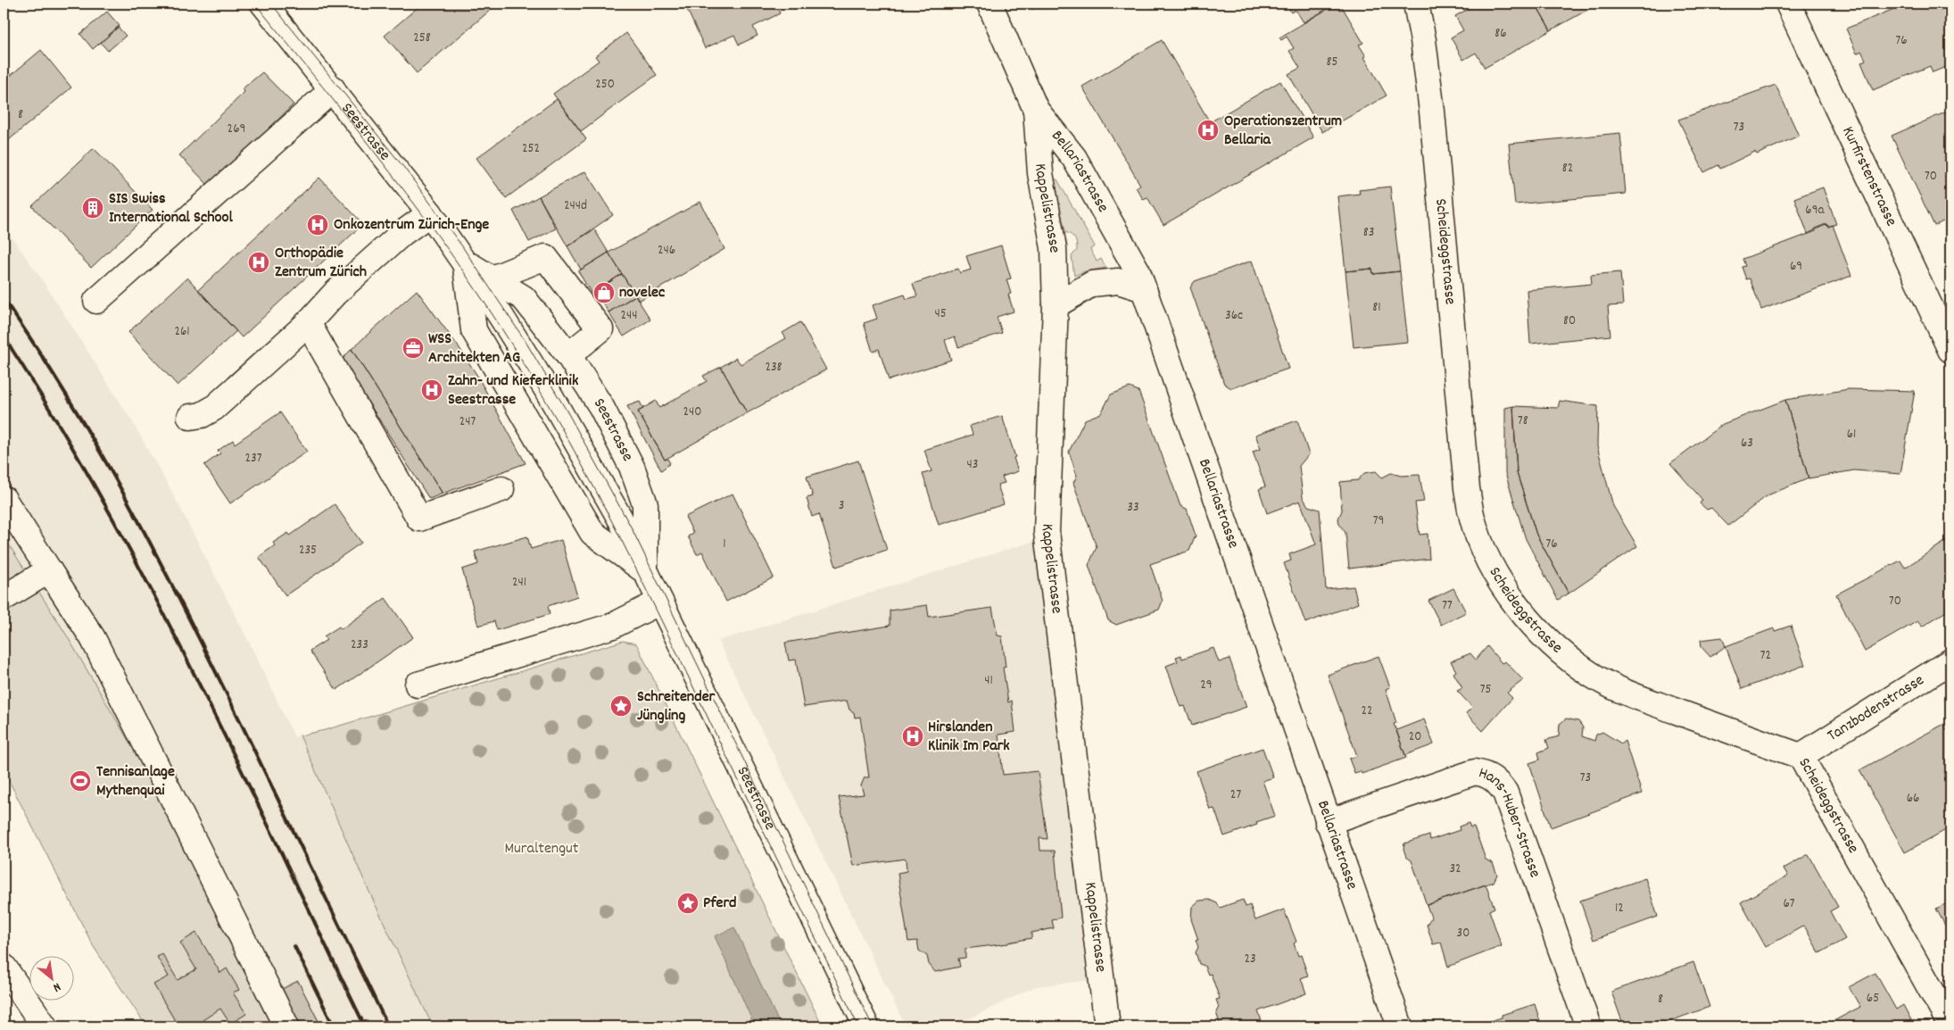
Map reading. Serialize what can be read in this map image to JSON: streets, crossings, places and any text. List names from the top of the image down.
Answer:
{
  "streets": {
    "street": [
      "Seestrasse",
      "Bellariastrasse",
      "Kurfirstenstrasse",
      "Kappelistrasse",
      "Scheideggstrasse",
      "Tanzbodenstrasse",
      "Hans-Huber-Strasse"
    ]
  },
  "crossings": [
    ["Bellariastrasse", "Kappelistrasse"],
    ["Bellariastrasse", "Hans-Huber-Strasse"],
    ["Scheideggstrasse", "Tanzbodenstrasse"]
  ],
  "parks": ["Muraltengut"],
  "places": {
    "hospital": [
      "Operationszentrum Bellaria",
      "Onkozentrum Zürich-Enge",
      "Orthopädie Zentrum Zürich",
      "Zahn- und Kieferklinik Seestrasse",
      "Hirslanden Klinik Im Park"
    ],
    "building": ["SIS Swiss International School"],
    "shop": ["novelec"],
    "office": ["WSS Architekten AG"],
    "place": ["Schreitender Jüngling", "Pferd"],
    "sports": ["Tennisanlage Mythenquai"]
  },
  "house_numbers": [
    "86",
    "258",
    "76",
    "85",
    "250",
    "8",
    "73",
    "269",
    "252",
    "82",
    "70",
    "244d",
    "69a",
    "83",
    "246",
    "69",
    "81",
    "45",
    "244",
    "36c",
    "80",
    "261",
    "238",
    "240",
    "78",
    "247",
    "61",
    "63",
    "237",
    "43",
    "3",
    "33",
    "79",
    "1",
    "76",
    "235",
    "241",
    "70",
    "77",
    "233",
    "72",
    "41",
    "29",
    "75",
    "22",
    "20",
    "73",
    "27",
    "66",
    "32",
    "67",
    "12",
    "30",
    "23",
    "65",
    "8"
  ],
  "north": "bottom right"
}
